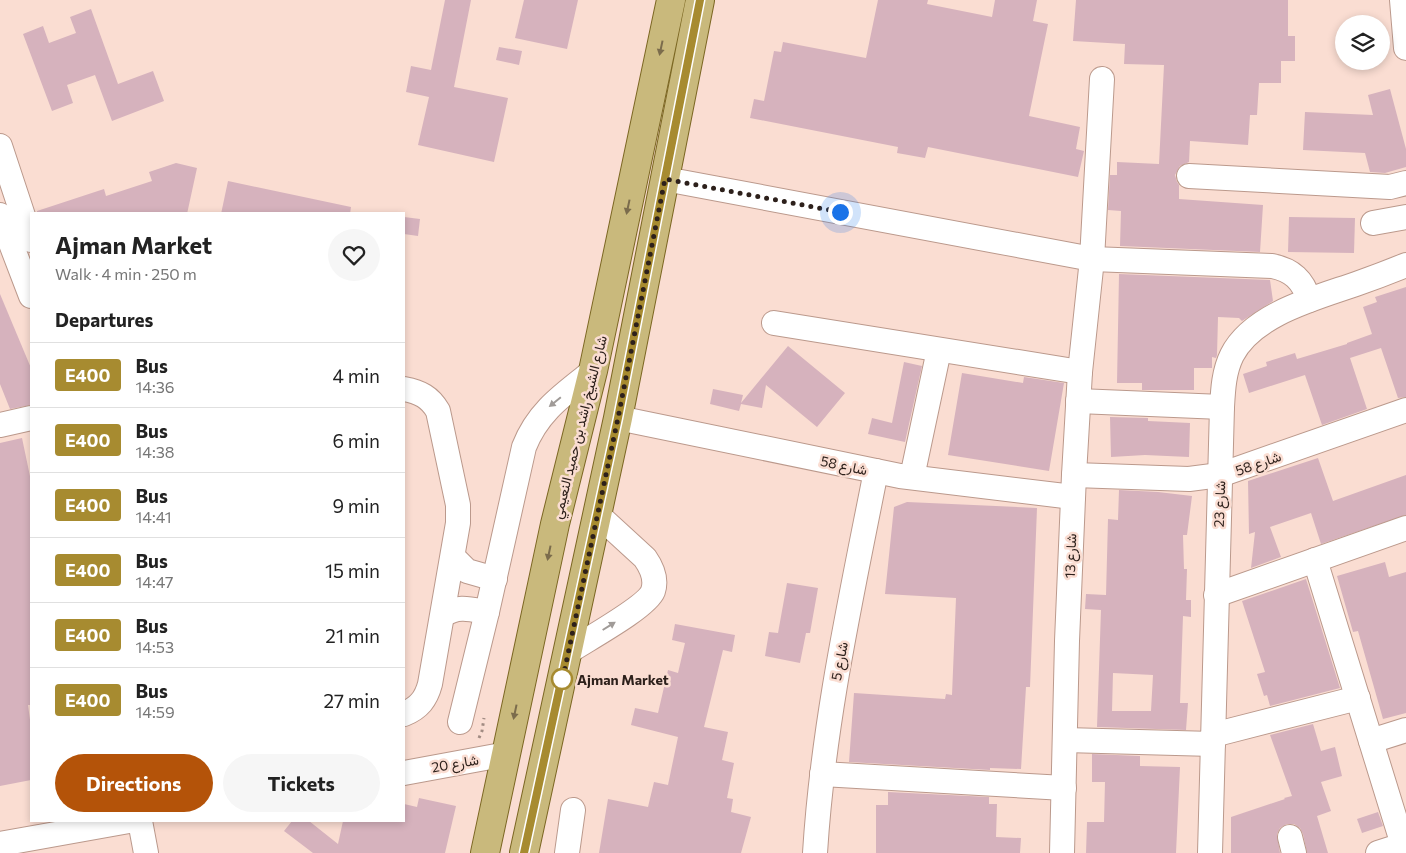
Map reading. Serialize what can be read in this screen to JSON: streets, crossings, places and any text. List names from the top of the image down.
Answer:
{
  "streets": {
    "main road": ["شارع الشيخ راشد بن حميد النعيمي"],
    "street": [
      "شارع 58",
      "شارع 23",
      "شارع 13",
      "شارع 5",
      "شارع 20"
    ]
  },
  "crossings": [
    ["شارع الشيخ راشد بن حميد النعيمي", "شارع 20"],
    ["شارع 58", "شارع 23"],
    ["شارع 58", "شارع 13"],
    ["شارع 58", "شارع 5"]
  ],
  "places": ["Ajman Market"],
  "lines": ["bus line E400"],
  "page": {
    "heading": [
      ["Ajman Market", "Walk · 4 min · 250 m"],
      "Departures"
    ],
    "list": [
      {
        "mark": "E400",
        "name": "Bus",
        "note": "14:36",
        "value": "4 min"
      },
      {
        "mark": "E400",
        "name": "Bus",
        "note": "14:38",
        "value": "6 min"
      },
      {
        "mark": "E400",
        "name": "Bus",
        "note": "14:41",
        "value": "9 min"
      },
      {
        "mark": "E400",
        "name": "Bus",
        "note": "14:47",
        "value": "15 min"
      },
      {
        "mark": "E400",
        "name": "Bus",
        "note": "14:53",
        "value": "21 min"
      },
      {
        "mark": "E400",
        "name": "Bus",
        "note": "14:59",
        "value": "27 min"
      }
    ],
    "buttons": ["Directions", "Tickets"]
  }
}
